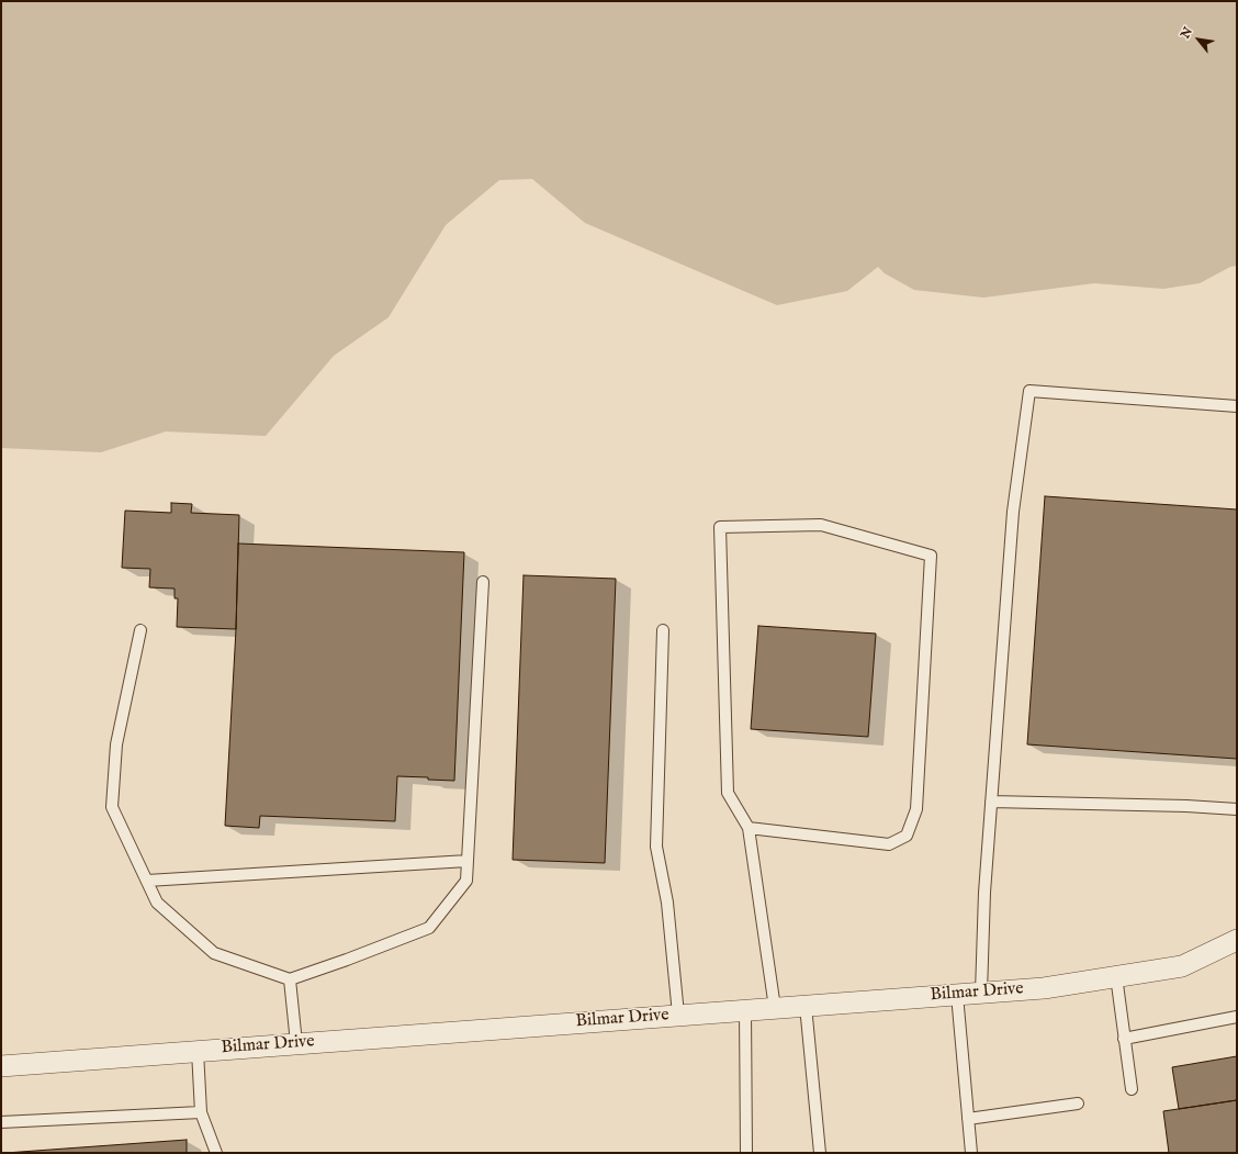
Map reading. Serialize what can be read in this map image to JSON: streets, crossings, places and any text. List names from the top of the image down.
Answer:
{
  "streets": {
    "street": ["Bilmar Drive"]
  },
  "north": "top left"
}
